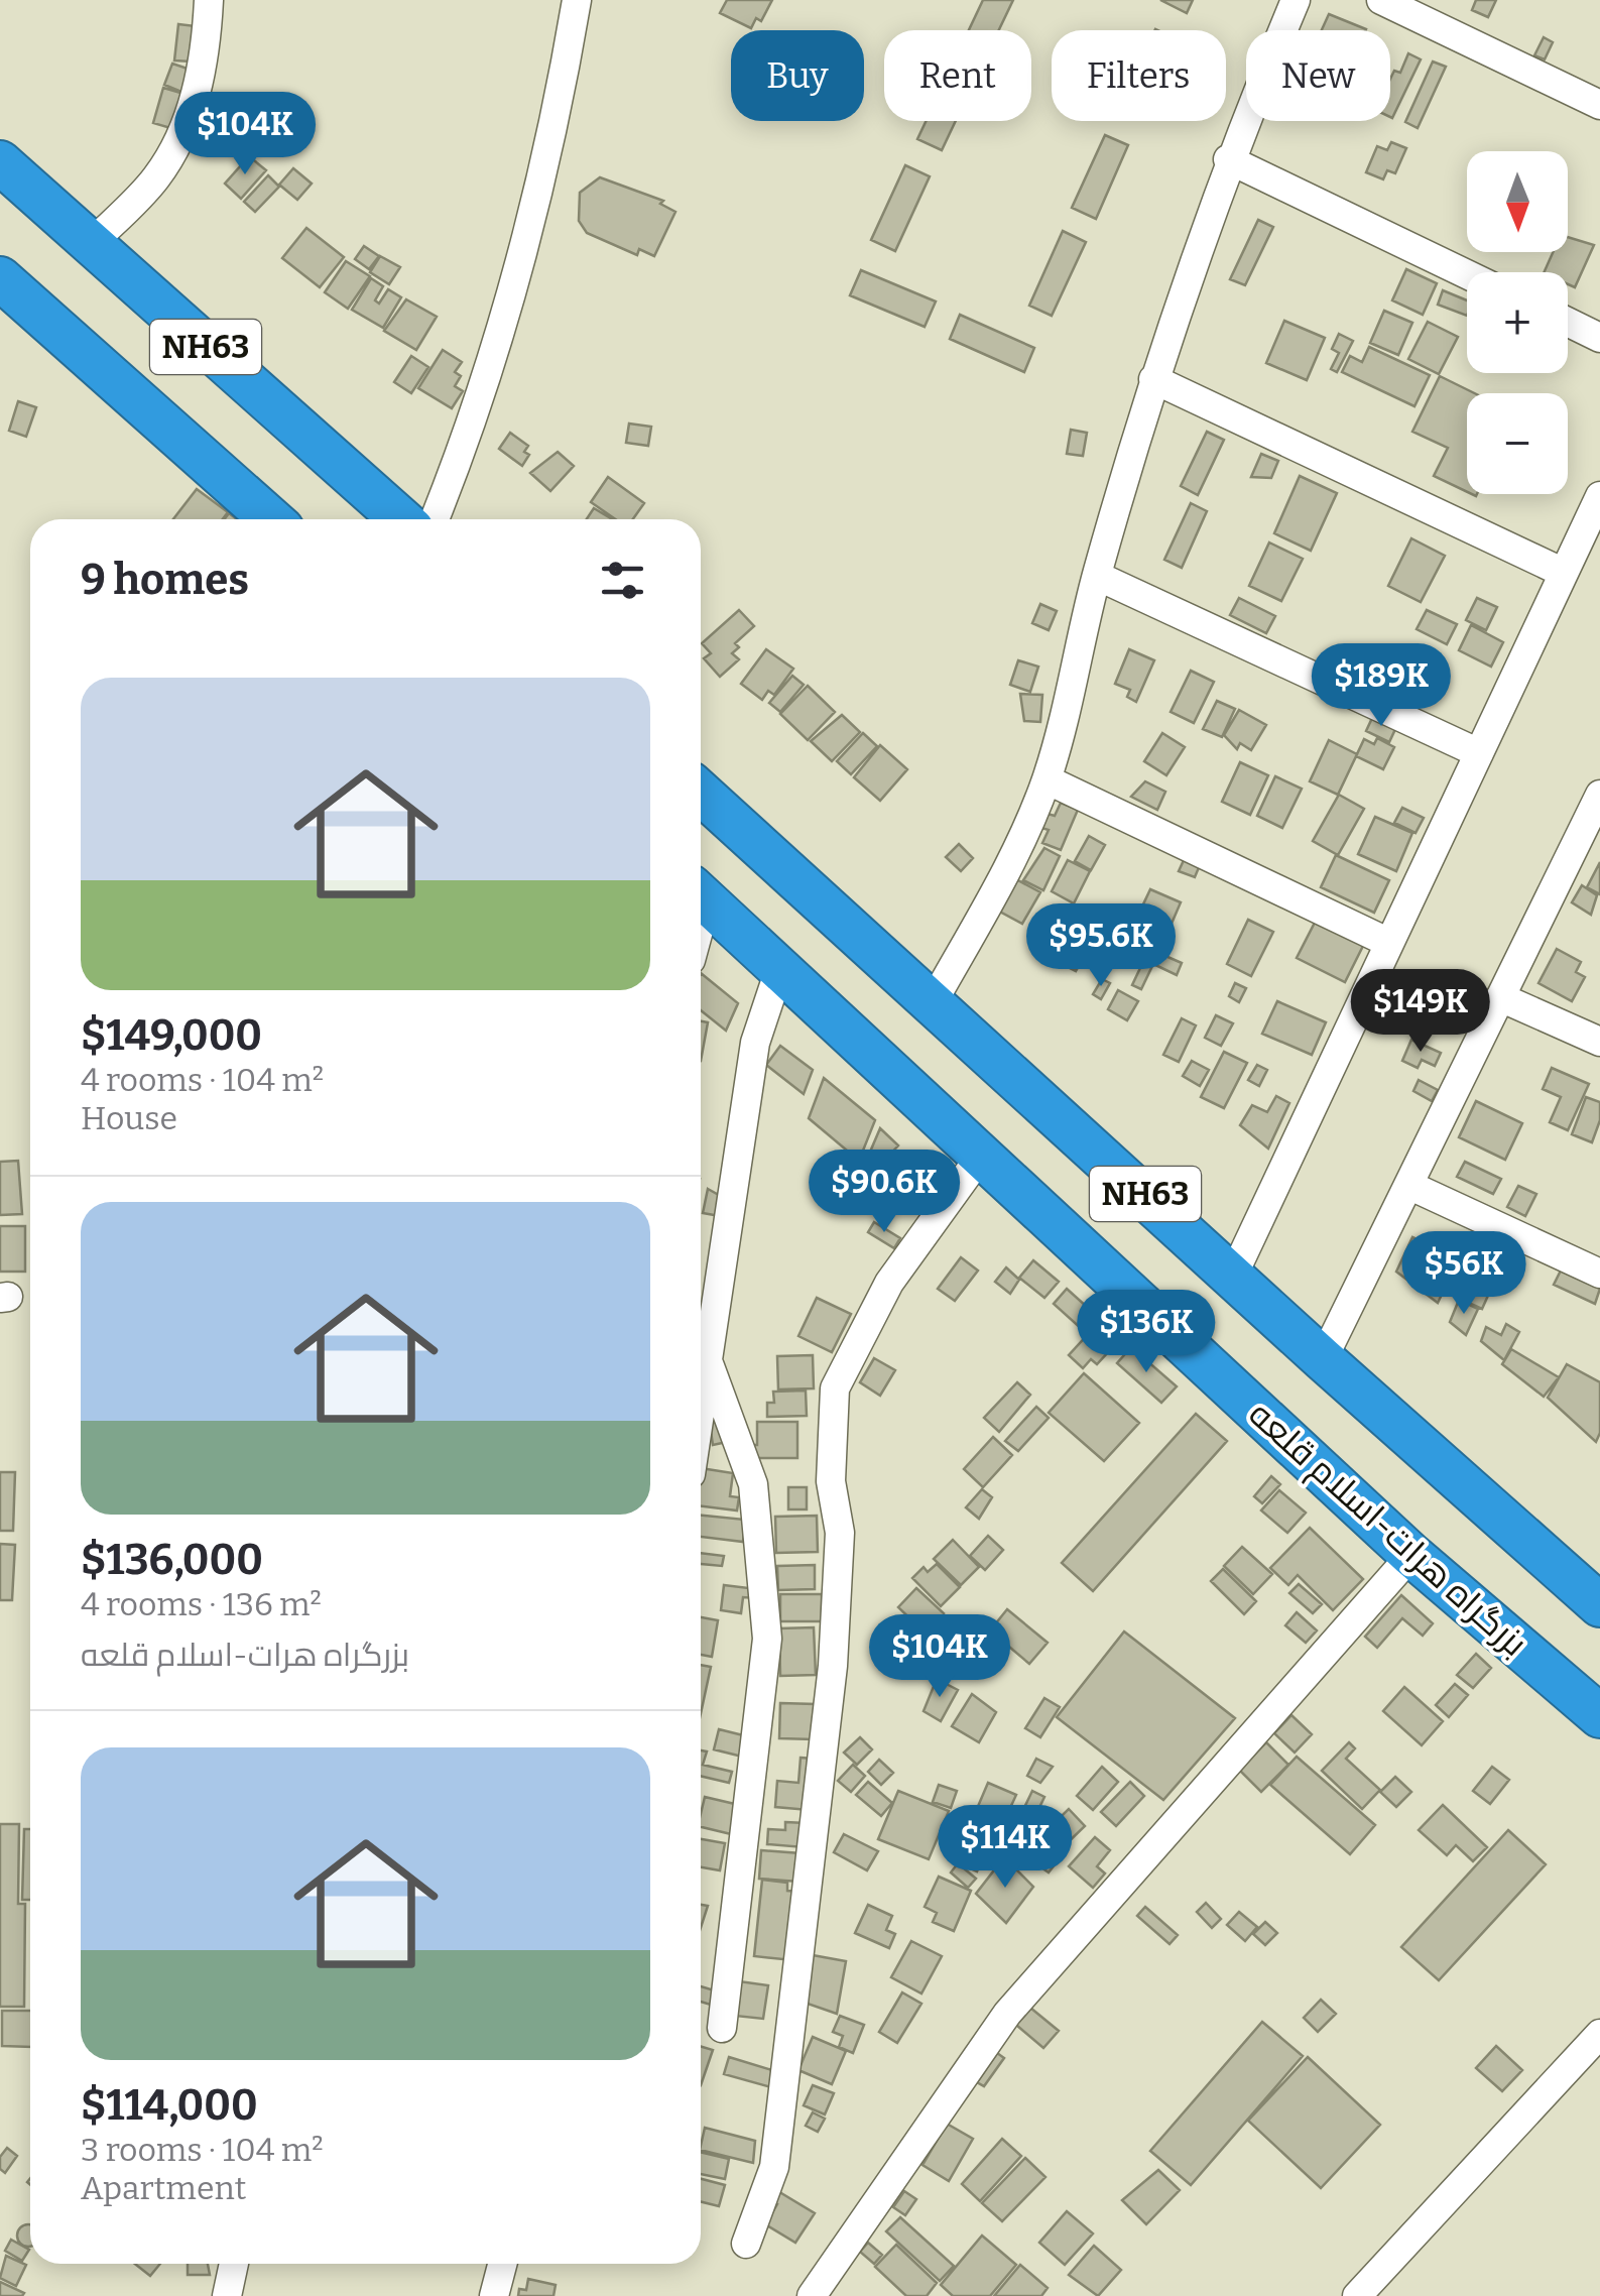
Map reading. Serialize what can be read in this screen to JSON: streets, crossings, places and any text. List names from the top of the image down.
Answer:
{
  "streets": {
    "highway": ["NH63", "بزرگراه هرات-اسلام قلعه"]
  },
  "north": "bottom",
  "page": {
    "chip": [
      "Buy",
      "Rent",
      "Filters",
      "New"
    ],
    "price": [
      "$104K",
      "$189K",
      "$95.6K",
      "$149K",
      "$90.6K",
      "$56K",
      "$136K",
      "$104K",
      "$114K"
    ],
    "map_buttons": ["+", "−"],
    "heading": "9 homes",
    "list": [
      {
        "name": "$149,000",
        "note": "4 rooms · 104 m² · House"
      },
      {
        "name": "$136,000",
        "note": "4 rooms · 136 m² · بزرگراه هرات-اسلام قلعه"
      },
      {
        "name": "$114,000",
        "note": "3 rooms · 104 m² · Apartment"
      }
    ]
  }
}
